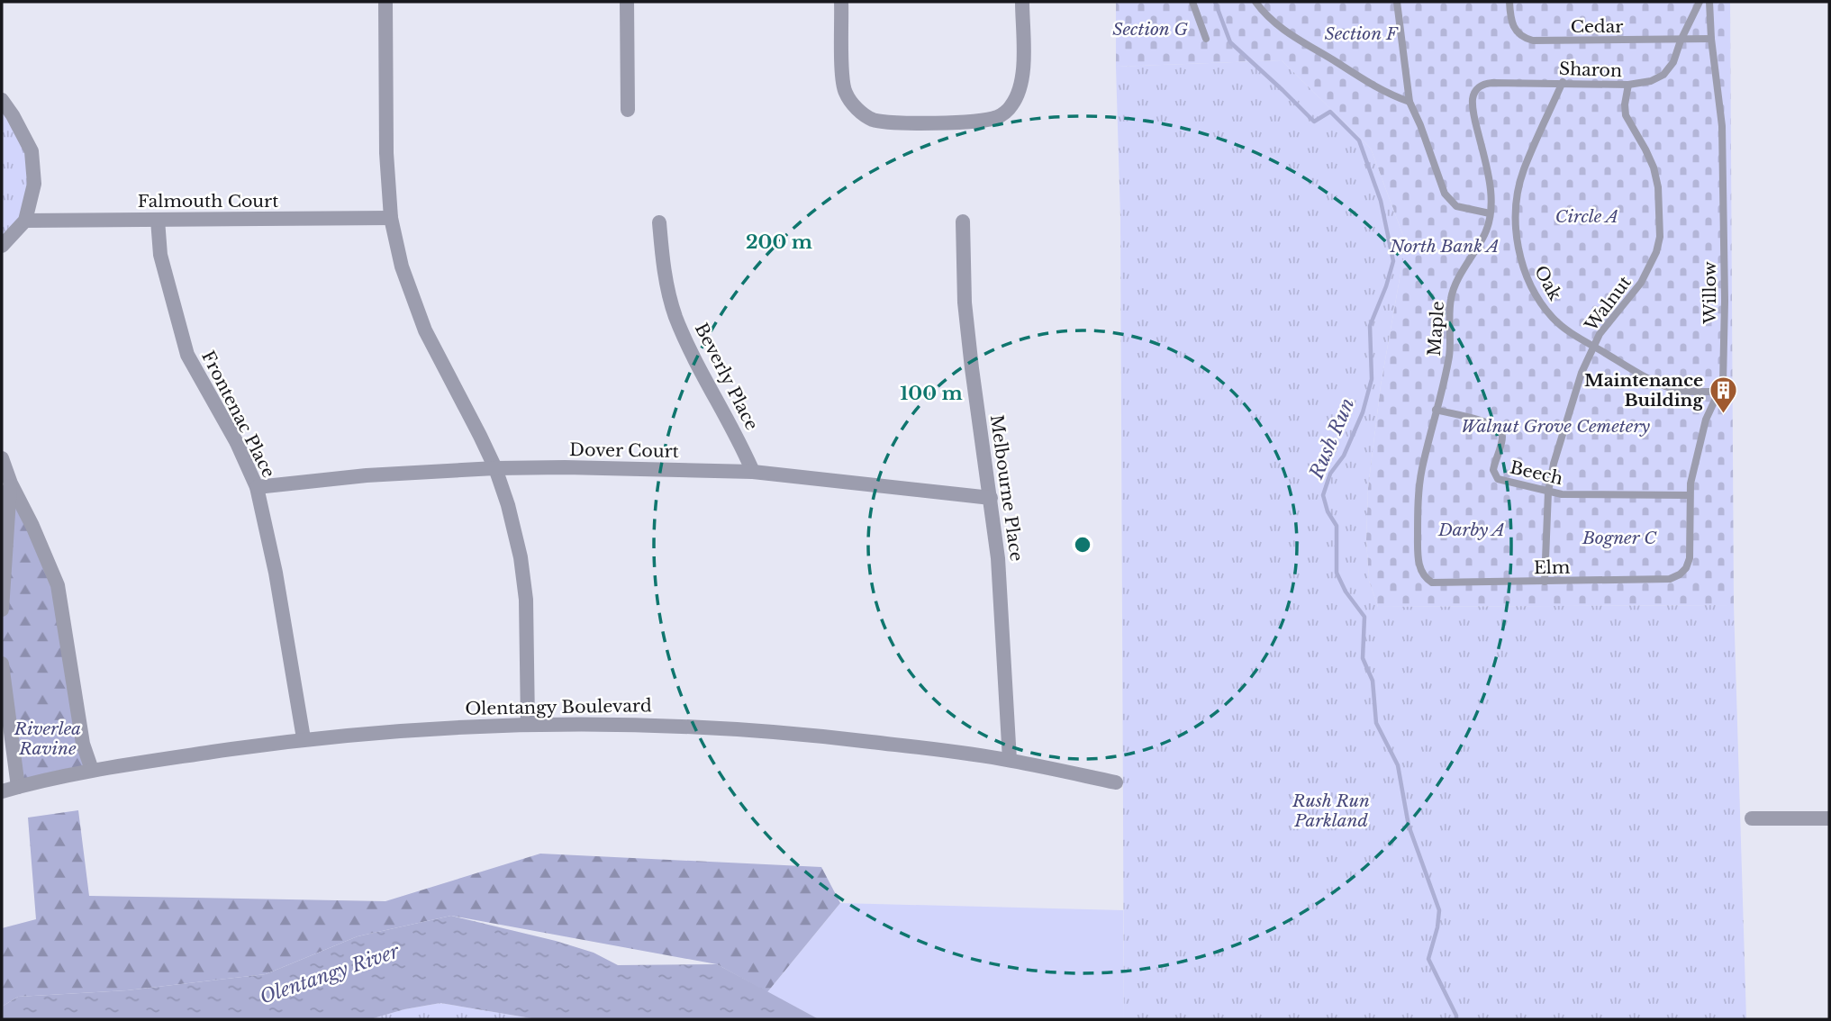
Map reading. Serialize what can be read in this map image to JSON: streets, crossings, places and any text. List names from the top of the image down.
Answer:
{
  "streets": {
    "street": [
      "Falmouth Court",
      "Beverly Place",
      "Frontenac Place",
      "Dover Court",
      "Melbourne Place",
      "Olentangy Boulevard"
    ],
    "lane": [
      "Cedar",
      "Sharon",
      "Oak",
      "Willow",
      "Walnut",
      "Maple",
      "Beech",
      "Elm"
    ]
  },
  "crossings": [
    ["Cedar", "Sharon"],
    ["Cedar", "Willow"],
    ["Sharon", "Oak"],
    ["Sharon", "Walnut"],
    ["Sharon", "Maple"],
    ["Falmouth Court", "Frontenac Place"],
    ["Oak", "Willow"],
    ["Oak", "Walnut"],
    ["Willow", "Beech"],
    ["Willow", "Elm"],
    ["Walnut", "Beech"],
    ["Walnut", "Elm"],
    ["Maple", "Beech"],
    ["Maple", "Elm"],
    ["Beverly Place", "Dover Court"],
    ["Frontenac Place", "Dover Court"],
    ["Frontenac Place", "Olentangy Boulevard"],
    ["Dover Court", "Melbourne Place"],
    ["Melbourne Place", "Olentangy Boulevard"]
  ],
  "water": ["Rush Run", "Olentangy River"],
  "parks": [
    "Section G",
    "Section F",
    "Circle A",
    "North Bank A",
    "Walnut Grove Cemetery",
    "Darby A",
    "Bogner C",
    "Riverlea Ravine",
    "Rush Run Parkland"
  ],
  "places": {
    "building": ["Maintenance Building"]
  },
  "rings": ["200 m", "100 m"]
}
